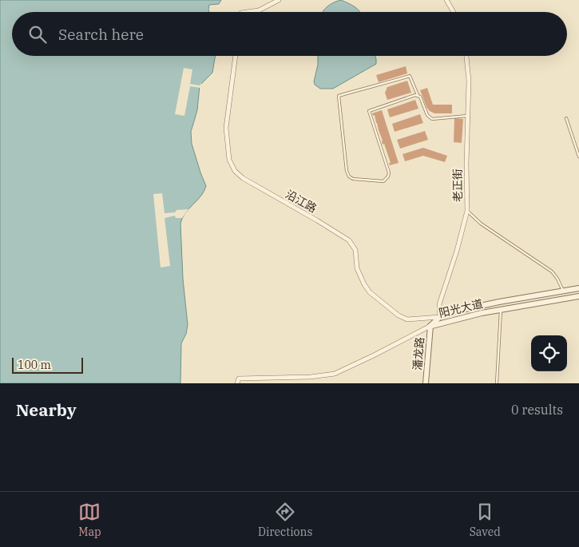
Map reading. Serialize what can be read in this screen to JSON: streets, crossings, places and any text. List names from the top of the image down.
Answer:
{
  "streets": {
    "street": [
      "老正街",
      "沿江路",
      "阳光大道",
      "潘龙路"
    ]
  },
  "crossings": [
    ["老正街", "沿江路"],
    ["老正街", "阳光大道"],
    ["沿江路", "阳光大道"],
    ["阳光大道", "潘龙路"]
  ],
  "scale_bar": "100 m",
  "page": {
    "search": "Search here",
    "scale": "100 m",
    "heading": ["Nearby", "0 results"],
    "nav": ["Map", "Directions", "Saved"]
  }
}
